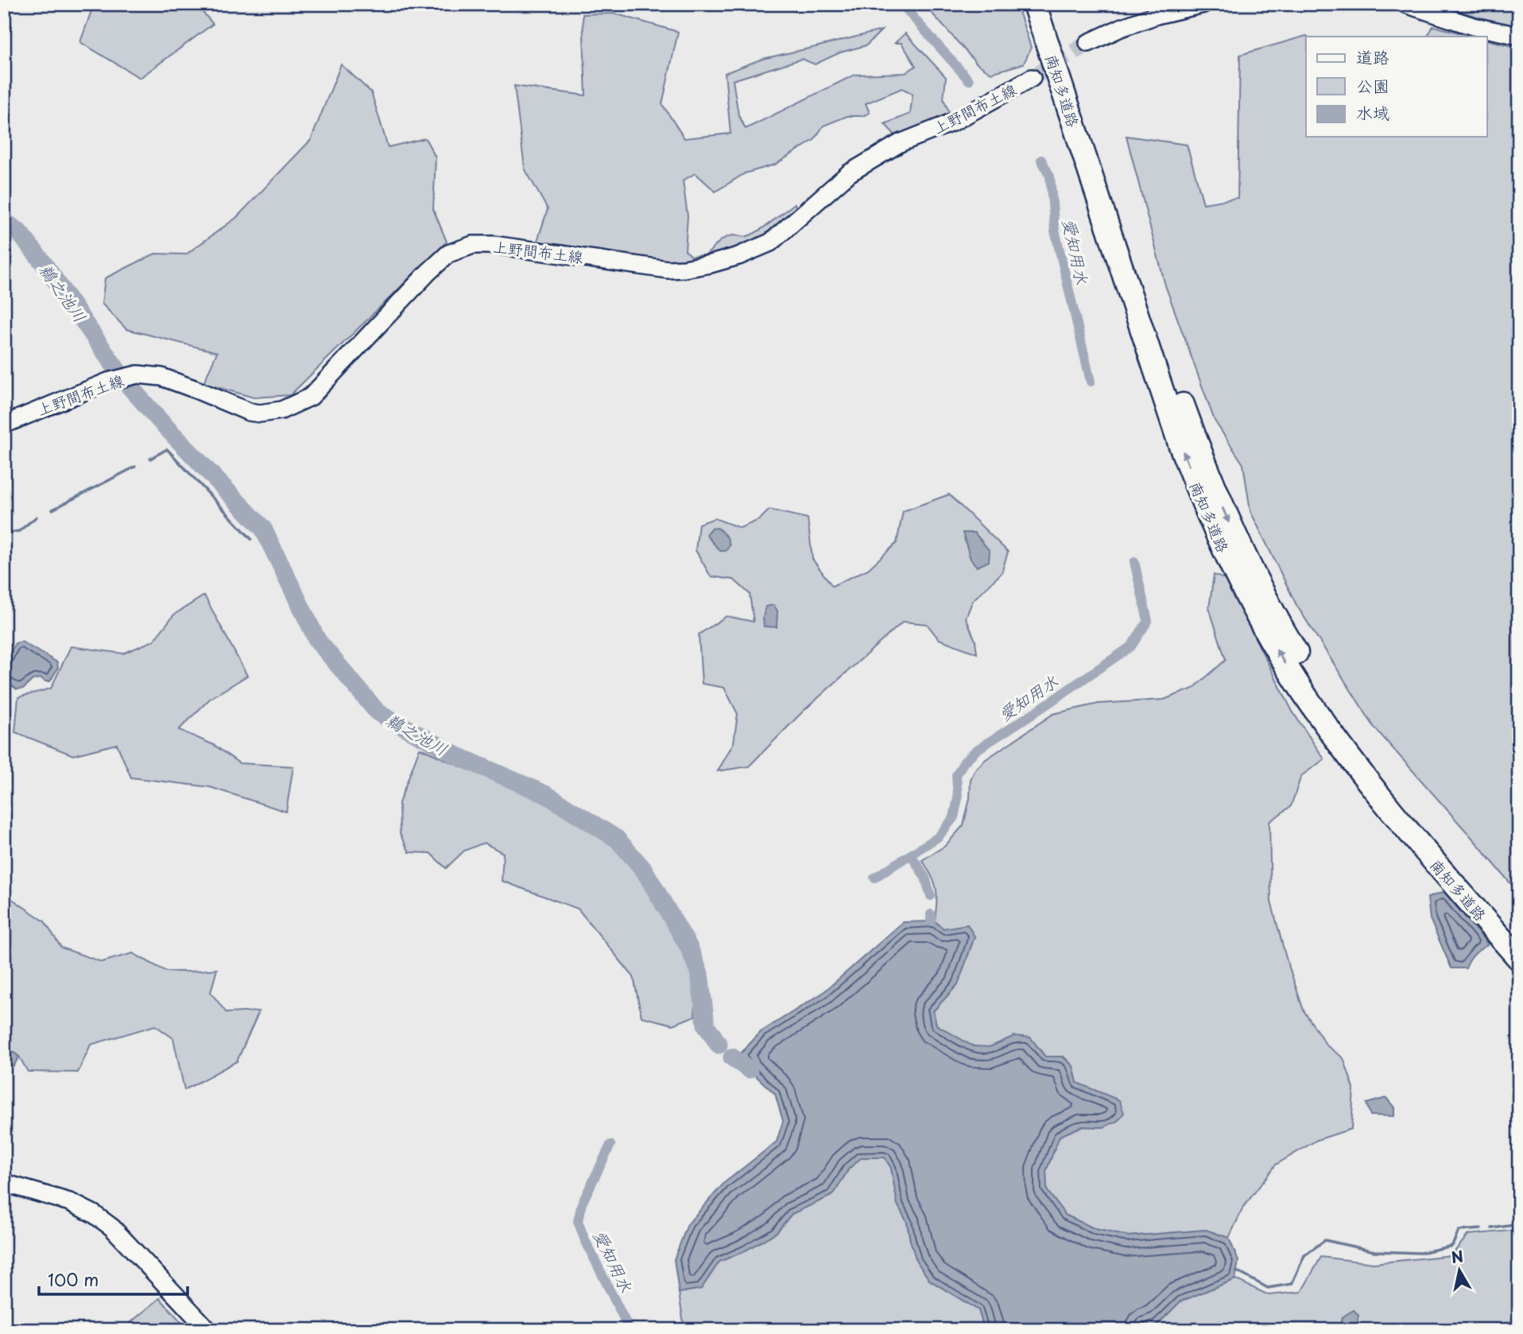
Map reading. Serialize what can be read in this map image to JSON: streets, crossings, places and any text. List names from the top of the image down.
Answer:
{
  "streets": {
    "highway": ["南知多道路"],
    "main road": ["上野間布土線"]
  },
  "water": ["愛知用水", "鵜之池川"],
  "legend": ["道路", "公園", "水域"],
  "scale_bar": "100 m",
  "north": "top"
}
